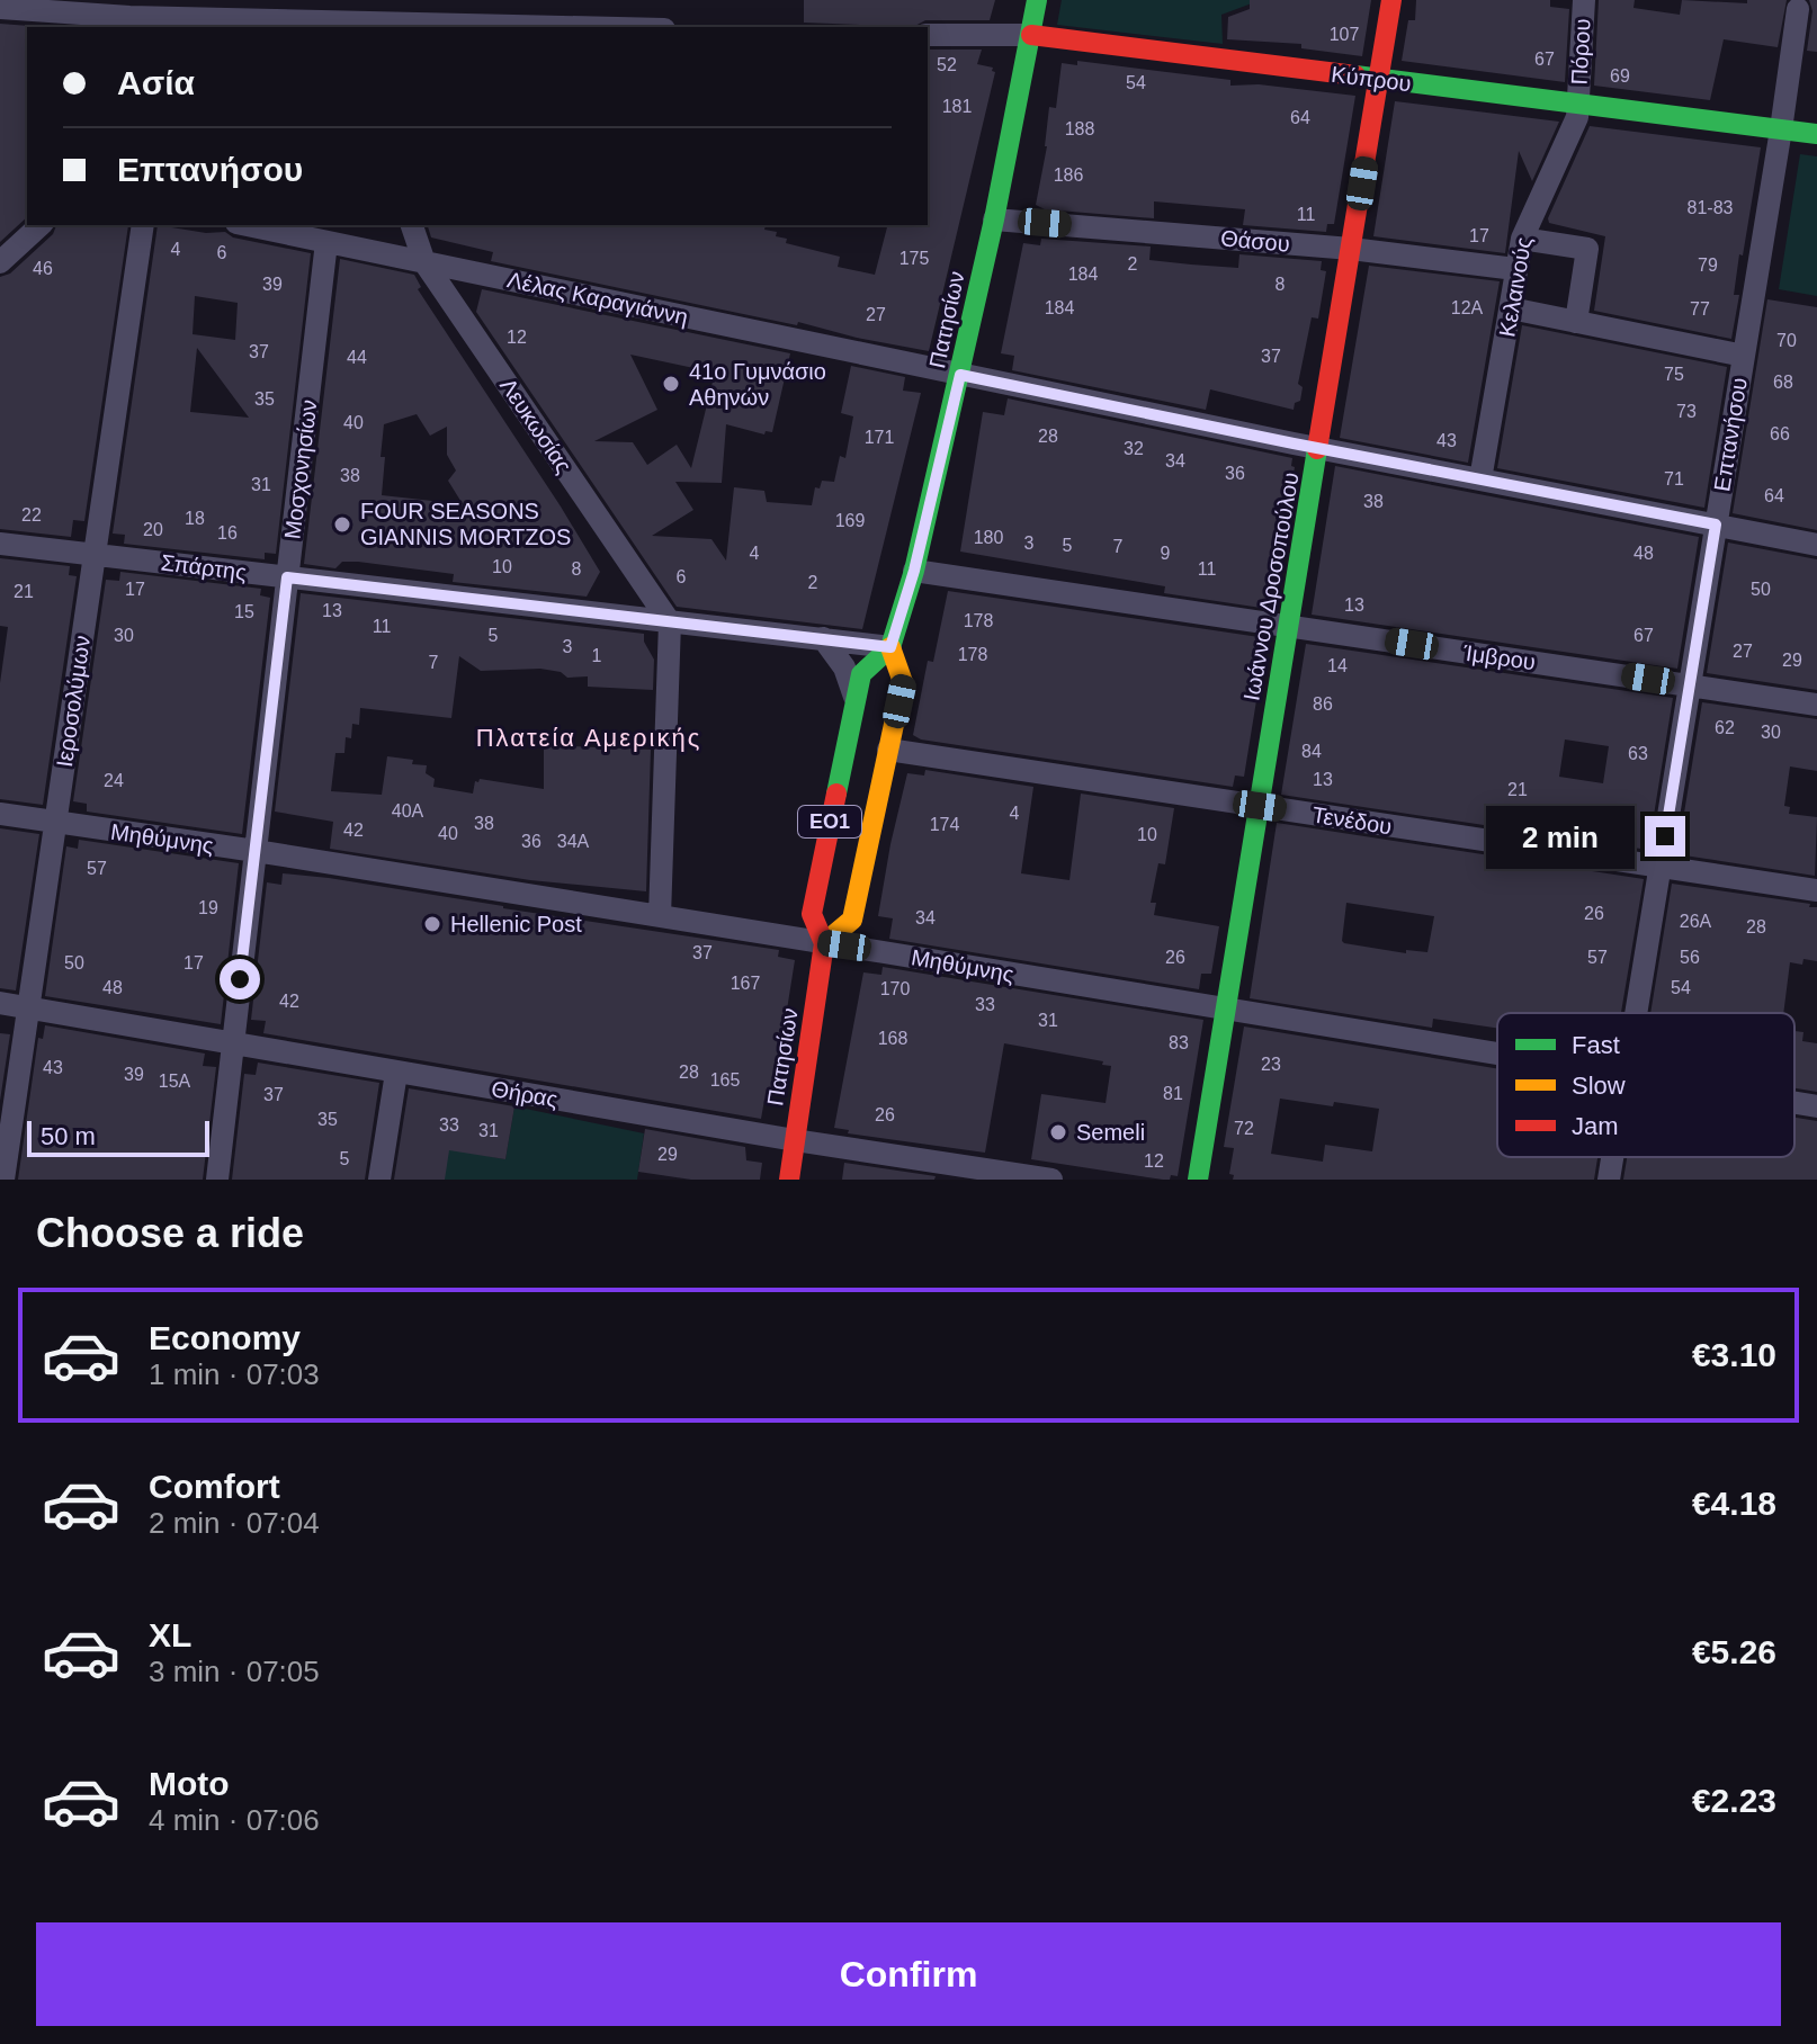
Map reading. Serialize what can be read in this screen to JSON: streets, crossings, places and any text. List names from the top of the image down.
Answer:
{
  "streets": {
    "street": [
      "Πόρου",
      "Κύπρου",
      "Θάσου",
      "Κελαινούς",
      "Λέλας Καραγιάννη",
      "Πατησίων",
      "Λευκωσίας",
      "Επτανήσου",
      "Μοσχονησίων",
      "Σπάρτης",
      "Ιωάννου Δροσοπούλου",
      "Ίμβρου",
      "Ιεροσολύμων",
      "Τενέδου",
      "ΕΟ1",
      "Μηθύμνης",
      "Θήρας"
    ]
  },
  "crossings": [
    ["Πόρου", "Κύπρου"],
    ["Πόρου", "Κελαινούς"],
    ["Κύπρου", "Κελαινούς"],
    ["Κύπρου", "Πατησίων"],
    ["Κύπρου", "Επτανήσου"],
    ["Κύπρου", "Ιωάννου Δροσοπούλου"],
    ["Θάσου", "Κελαινούς"],
    ["Θάσου", "Πατησίων"],
    ["Θάσου", "Ιωάννου Δροσοπούλου"],
    ["Κελαινούς", "Λέλας Καραγιάννη"],
    ["Λέλας Καραγιάννη", "Πατησίων"],
    ["Λέλας Καραγιάννη", "Λευκωσίας"],
    ["Λέλας Καραγιάννη", "Επτανήσου"],
    ["Λέλας Καραγιάννη", "Μοσχονησίων"],
    ["Λέλας Καραγιάννη", "Ιωάννου Δροσοπούλου"],
    ["Πατησίων", "Σπάρτης"],
    ["Πατησίων", "Ίμβρου"],
    ["Πατησίων", "ΕΟ1"],
    ["Πατησίων", "Μηθύμνης"],
    ["Πατησίων", "Θήρας"],
    ["Λευκωσίας", "Σπάρτης"],
    ["Επτανήσου", "Ίμβρου"],
    ["Επτανήσου", "Τενέδου"],
    ["Μοσχονησίων", "Σπάρτης"],
    ["Μοσχονησίων", "Μηθύμνης"],
    ["Μοσχονησίων", "Θήρας"],
    ["Σπάρτης", "Ιεροσολύμων"],
    ["Σπάρτης", "ΕΟ1"],
    ["Ιωάννου Δροσοπούλου", "Ίμβρου"],
    ["Ιωάννου Δροσοπούλου", "Τενέδου"],
    ["Ιωάννου Δροσοπούλου", "Μηθύμνης"],
    ["Ιεροσολύμων", "Μηθύμνης"],
    ["Ιεροσολύμων", "Θήρας"],
    ["Τενέδου", "ΕΟ1"],
    ["ΕΟ1", "Μηθύμνης"]
  ],
  "districts": ["Πλατεία Αμερικής"],
  "places": [
    "41ο Γυμνάσιο Αθηνών",
    "FOUR SEASONS GIANNIS MORTZOS",
    "Hellenic Post",
    "Semeli"
  ],
  "house_numbers": [
    "107",
    "67",
    "52",
    "69",
    "54",
    "181",
    "64",
    "188",
    "186",
    "81-83",
    "11",
    "17",
    "4",
    "6",
    "175",
    "2",
    "79",
    "46",
    "184",
    "39",
    "8",
    "184",
    "12Α",
    "77",
    "27",
    "12",
    "70",
    "37",
    "37",
    "44",
    "75",
    "68",
    "35",
    "73",
    "40",
    "66",
    "28",
    "171",
    "43",
    "32",
    "34",
    "36",
    "38",
    "71",
    "31",
    "64",
    "38",
    "22",
    "18",
    "169",
    "20",
    "16",
    "180",
    "3",
    "5",
    "7",
    "4",
    "9",
    "48",
    "10",
    "8",
    "11",
    "6",
    "2",
    "17",
    "50",
    "21",
    "13",
    "13",
    "15",
    "178",
    "11",
    "30",
    "5",
    "67",
    "3",
    "27",
    "178",
    "1",
    "29",
    "7",
    "14",
    "86",
    "62",
    "30",
    "84",
    "63",
    "13",
    "24",
    "21",
    "40Α",
    "4",
    "38",
    "174",
    "42",
    "40",
    "10",
    "36",
    "34Α",
    "57",
    "19",
    "26",
    "34",
    "26Α",
    "28",
    "37",
    "26",
    "57",
    "56",
    "50",
    "17",
    "167",
    "48",
    "54",
    "170",
    "42",
    "33",
    "31",
    "168",
    "83",
    "23",
    "43",
    "28",
    "39",
    "165",
    "15Α",
    "81",
    "37",
    "26",
    "35",
    "33",
    "72",
    "31",
    "29",
    "5",
    "12"
  ],
  "legend": ["Fast", "Slow", "Jam"],
  "scale_bar": "50 m",
  "page": {
    "banner": ["Ασία", "Επτανήσου"],
    "bubble": "2 min",
    "scale": "50 m",
    "heading": "Choose a ride",
    "list": [
      {
        "name": "Economy",
        "note": "1 min · 07:03",
        "value": "€3.10"
      },
      {
        "name": "Comfort",
        "note": "2 min · 07:04",
        "value": "€4.18"
      },
      {
        "name": "XL",
        "note": "3 min · 07:05",
        "value": "€5.26"
      },
      {
        "name": "Moto",
        "note": "4 min · 07:06",
        "value": "€2.23"
      }
    ],
    "buttons": "Confirm"
  }
}
